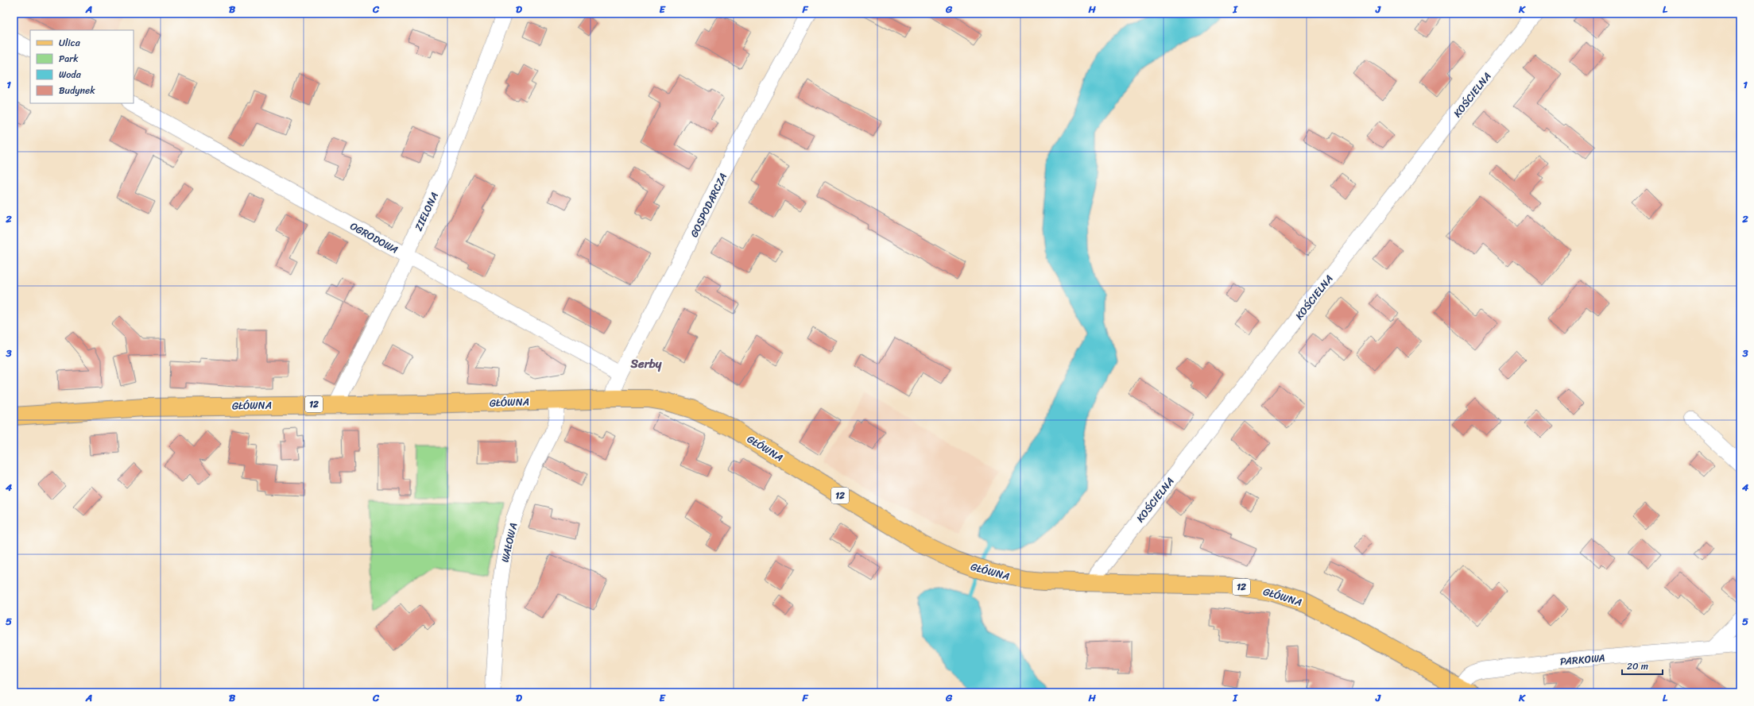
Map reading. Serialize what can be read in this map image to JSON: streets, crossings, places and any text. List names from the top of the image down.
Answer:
{
  "streets": {
    "main road": ["GŁÓWNA", "12"],
    "street": [
      "KOŚCIELNA",
      "GOSPODARCZA",
      "ZIELONA",
      "OGRODOWA",
      "WAŁOWA",
      "PARKOWA"
    ]
  },
  "crossings": [
    ["KOŚCIELNA", "GŁÓWNA"],
    ["GOSPODARCZA", "OGRODOWA"],
    ["GOSPODARCZA", "GŁÓWNA"],
    ["ZIELONA", "OGRODOWA"],
    ["ZIELONA", "GŁÓWNA"],
    ["GŁÓWNA", "WAŁOWA"],
    ["GŁÓWNA", "PARKOWA"]
  ],
  "districts": ["Serby"],
  "legend": [
    "Ulica",
    "Park",
    "Woda",
    "Budynek"
  ],
  "scale_bar": "20 m",
  "grid": {
    "columns": [
      "A",
      "B",
      "C",
      "D",
      "E",
      "F",
      "G",
      "H",
      "I",
      "J",
      "K",
      "L"
    ],
    "rows": [
      "1",
      "2",
      "3",
      "4",
      "5"
    ]
  }
}
